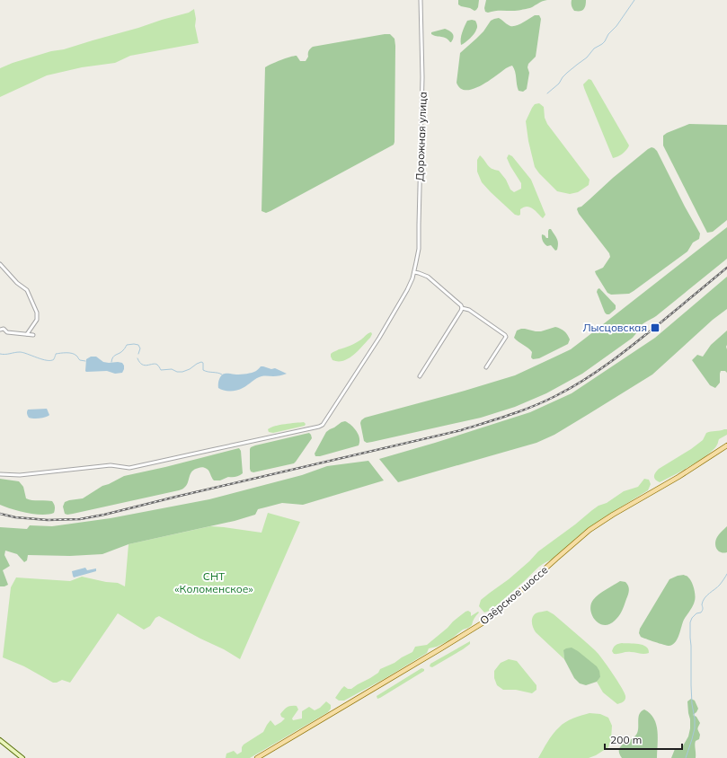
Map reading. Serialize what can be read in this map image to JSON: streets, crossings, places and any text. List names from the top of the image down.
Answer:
{
  "streets": {
    "main road": ["Озёрское шоссе"],
    "street": ["Дорожная улица"]
  },
  "parks": ["СНТ «Коломенское»"],
  "places": {
    "transit": ["Лысцовская"]
  },
  "scale_bar": "200 m"
}
